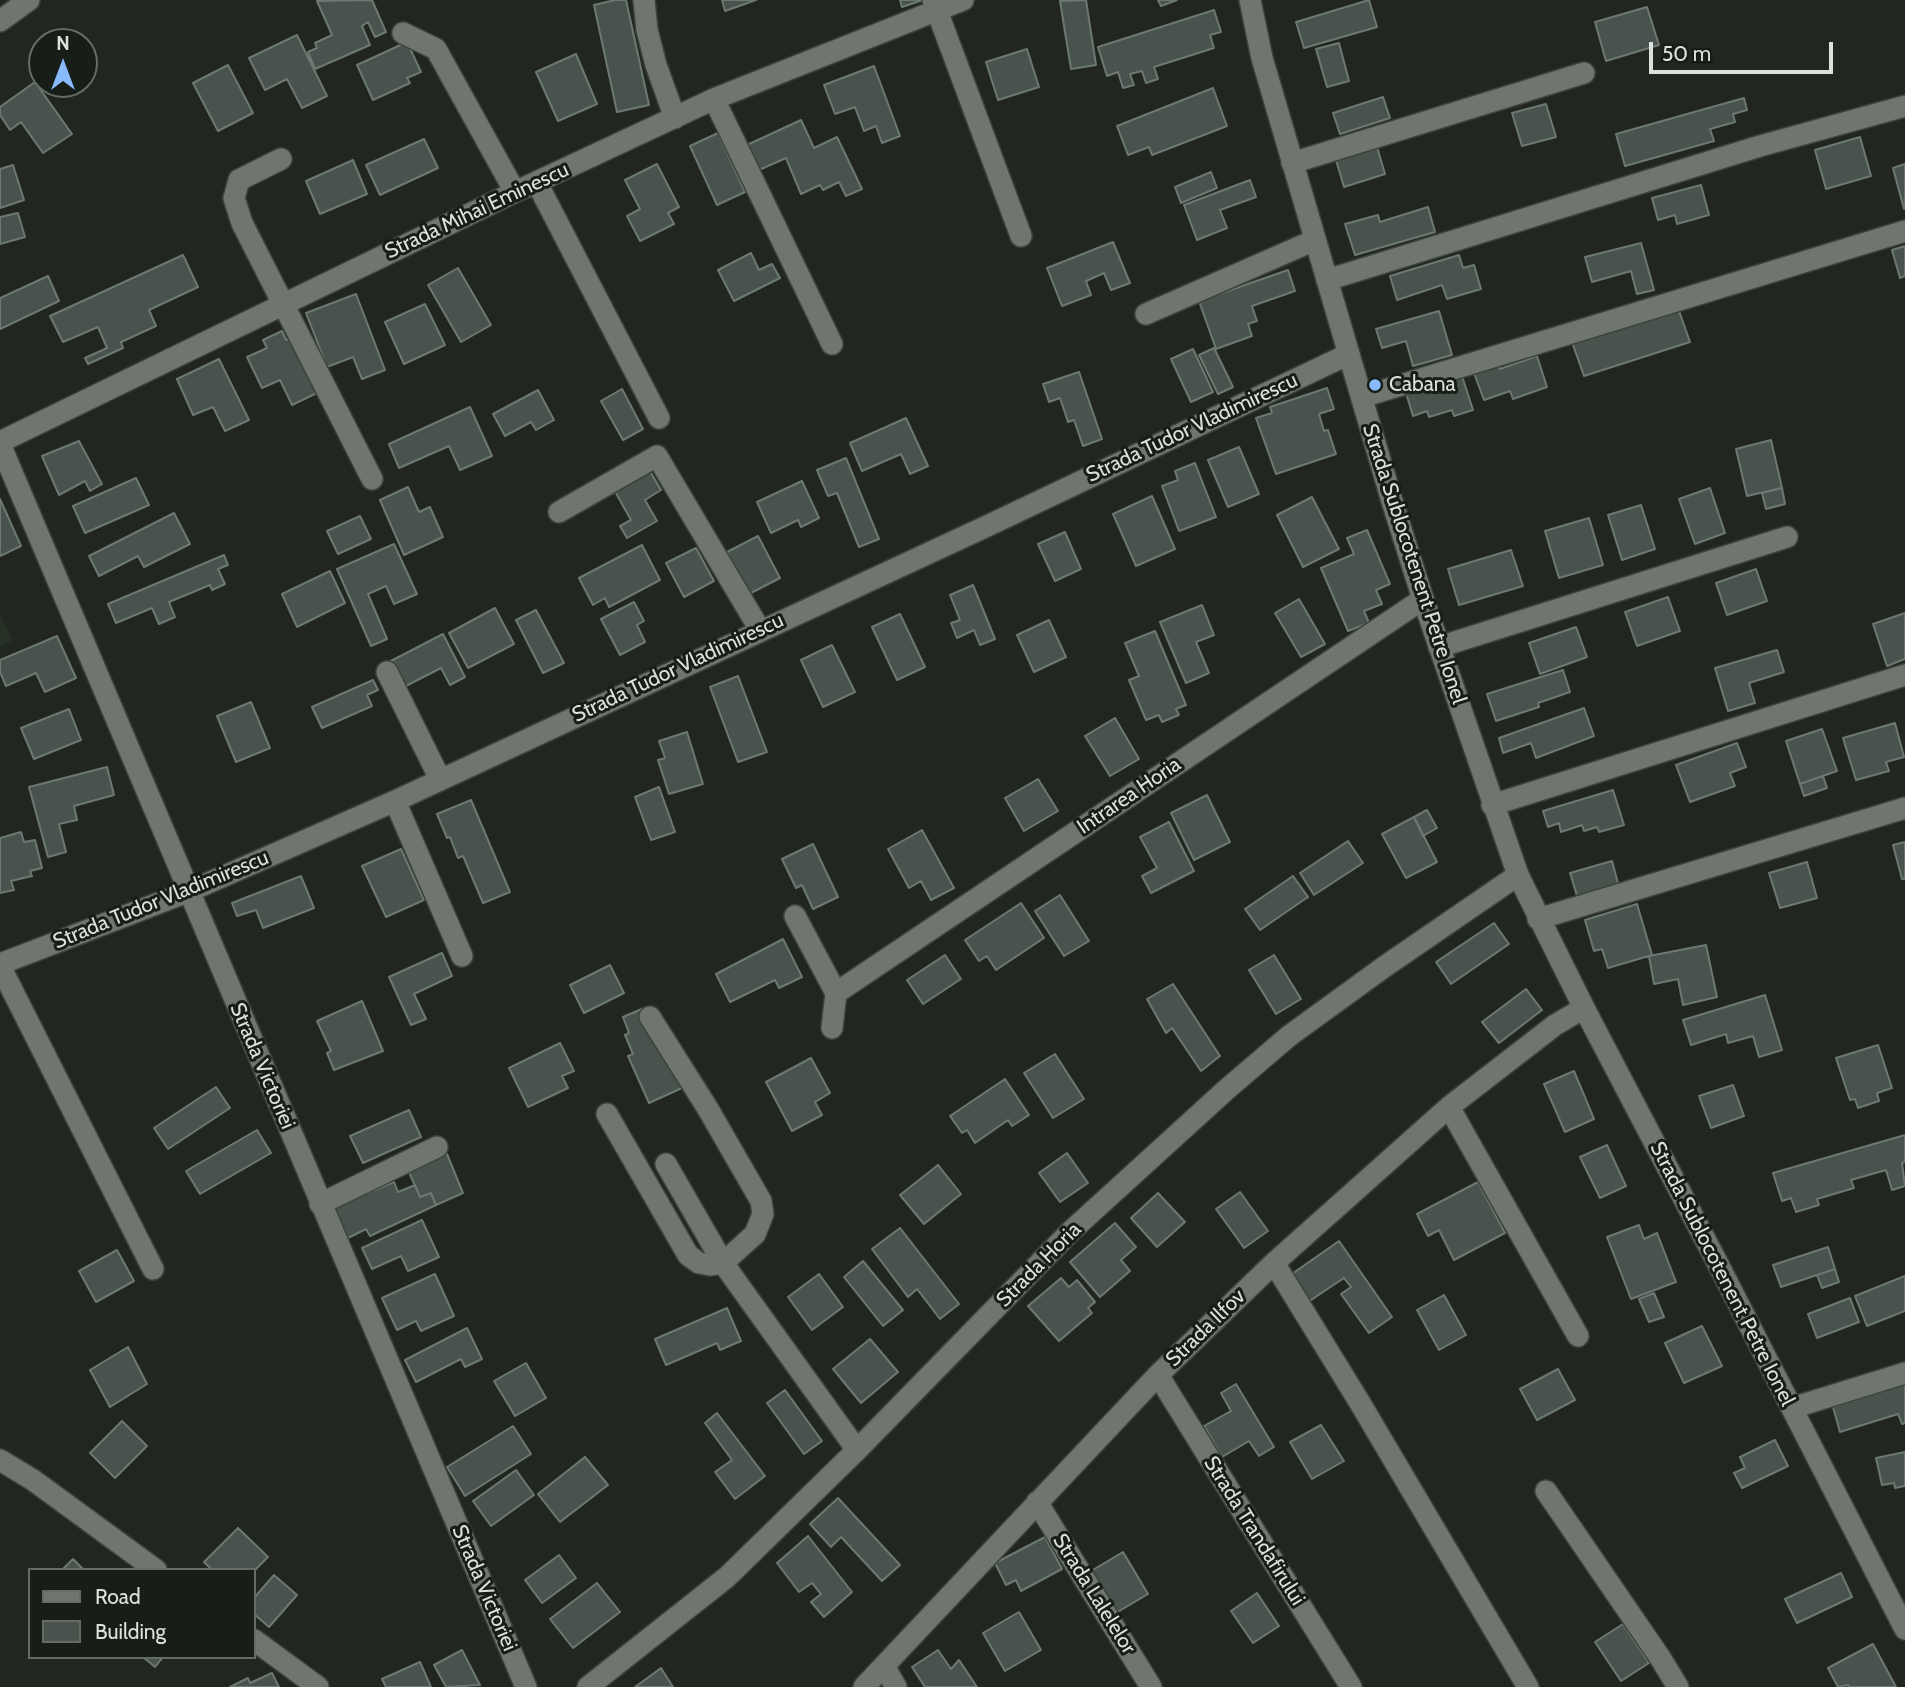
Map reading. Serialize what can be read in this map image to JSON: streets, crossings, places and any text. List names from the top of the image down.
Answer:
{
  "streets": {
    "street": [
      "Strada Mihai Eminescu",
      "Strada Tudor Vladimirescu",
      "Strada Sublocotenent Petre Ionel",
      "Intrarea Horia",
      "Strada Victoriei",
      "Strada Horia",
      "Strada Ilfov",
      "Strada Trandafirului",
      "Strada Lalelelor"
    ]
  },
  "crossings": [
    ["Strada Mihai Eminescu", "Strada Victoriei"],
    ["Strada Tudor Vladimirescu", "Strada Sublocotenent Petre Ionel"],
    ["Strada Tudor Vladimirescu", "Strada Victoriei"],
    ["Strada Sublocotenent Petre Ionel", "Intrarea Horia"],
    ["Strada Sublocotenent Petre Ionel", "Strada Horia"],
    ["Strada Sublocotenent Petre Ionel", "Strada Ilfov"],
    ["Strada Ilfov", "Strada Trandafirului"],
    ["Strada Ilfov", "Strada Lalelelor"]
  ],
  "places": ["Cabana"],
  "legend": ["Road", "Building"],
  "scale_bar": "50 m",
  "north": "top"
}
